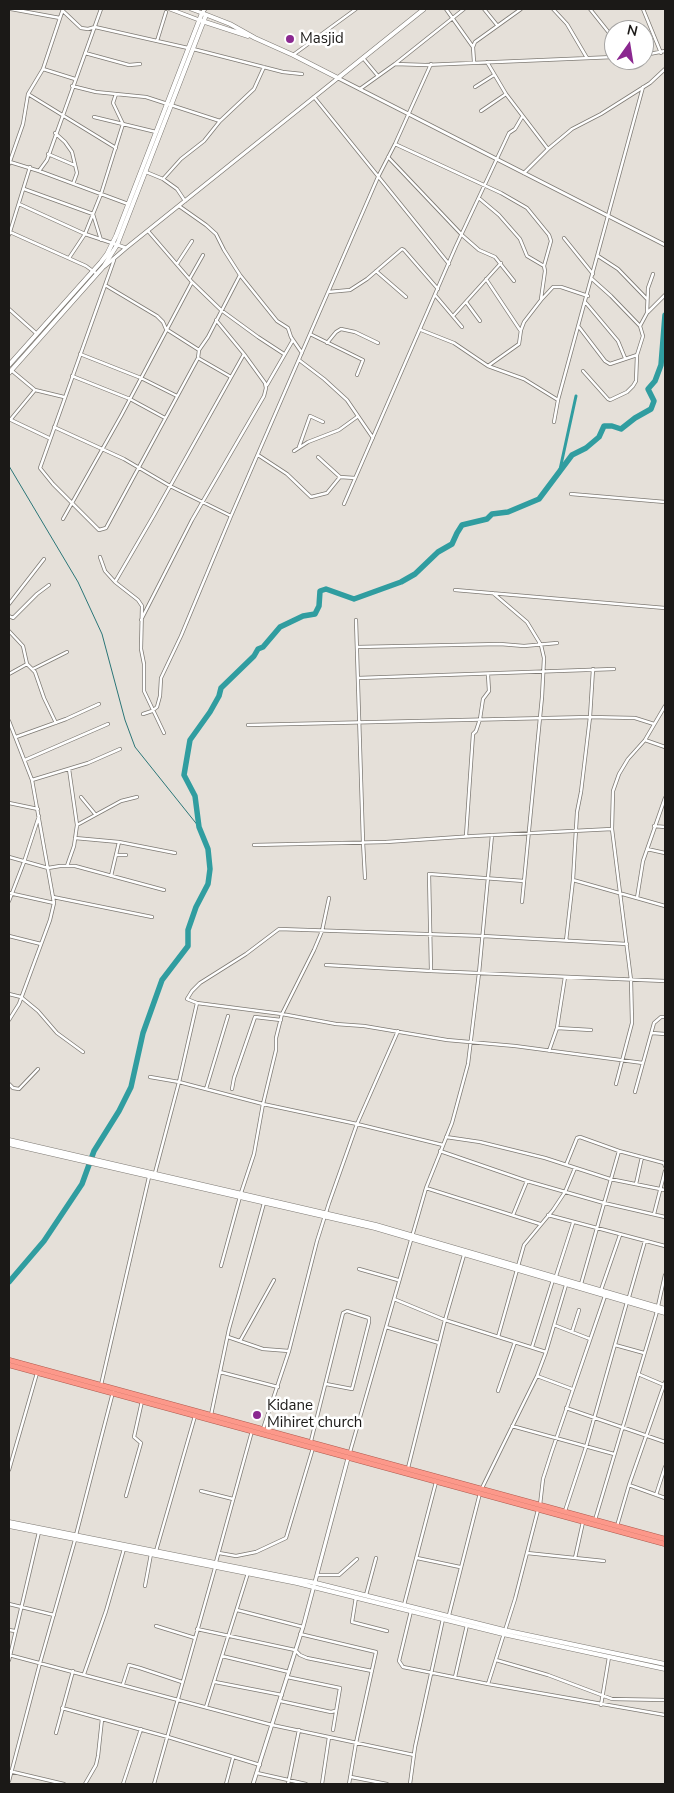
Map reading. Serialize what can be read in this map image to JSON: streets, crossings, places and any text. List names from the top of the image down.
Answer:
{
  "places": ["Masjid", "Kidane Mihiret church"],
  "north": "top"
}
